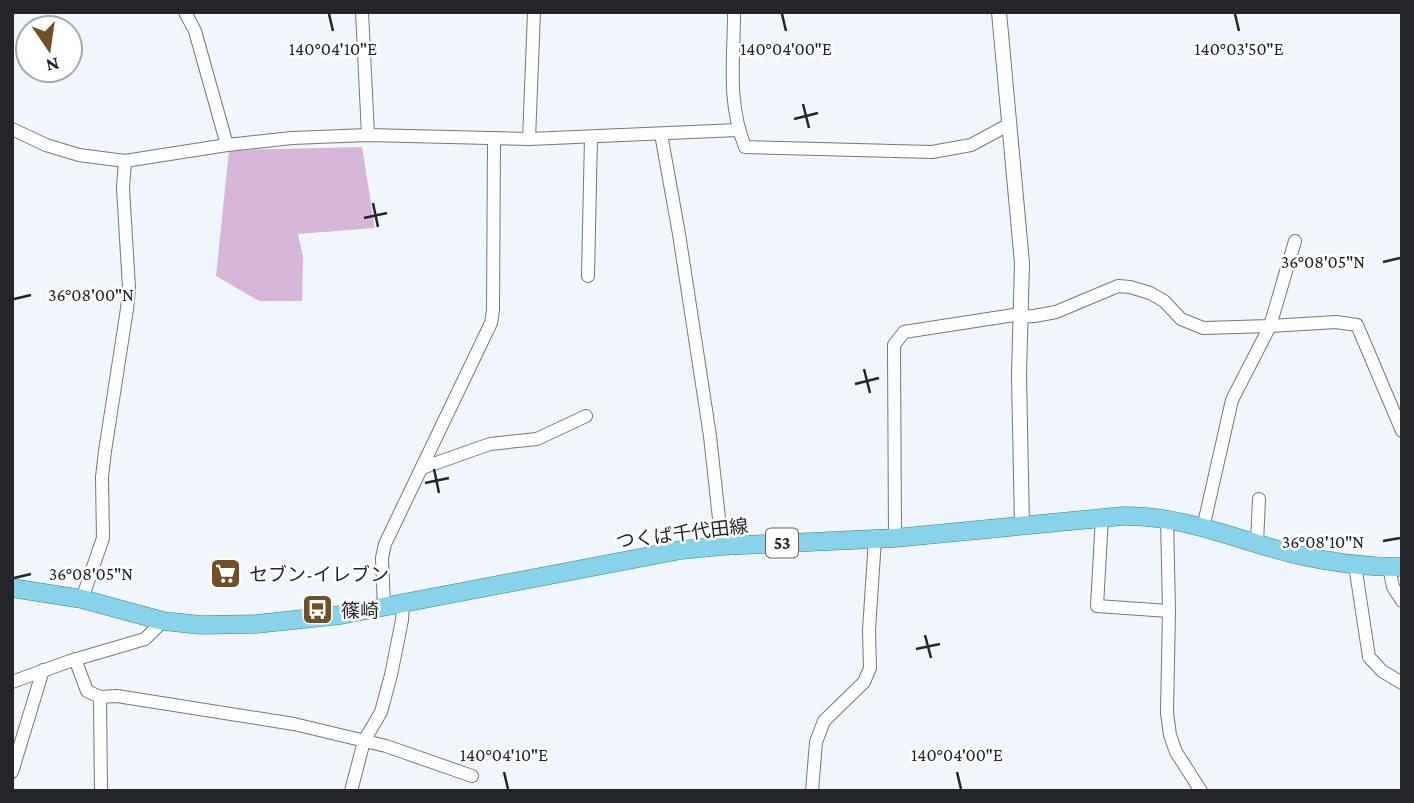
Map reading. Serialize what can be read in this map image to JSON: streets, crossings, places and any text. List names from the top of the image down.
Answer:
{
  "streets": {
    "main road": ["つくば千代田線", "53"]
  },
  "places": {
    "supermarket": ["セブン-イレブン"],
    "bus stop": ["篠崎"]
  },
  "north": "bottom",
  "coordinates": [
    "140°04'10\"E",
    "140°04'00\"E",
    "140°03'50\"E",
    "36°08'05\"N",
    "36°08'00\"N",
    "36°08'10\"N"
  ]
}
